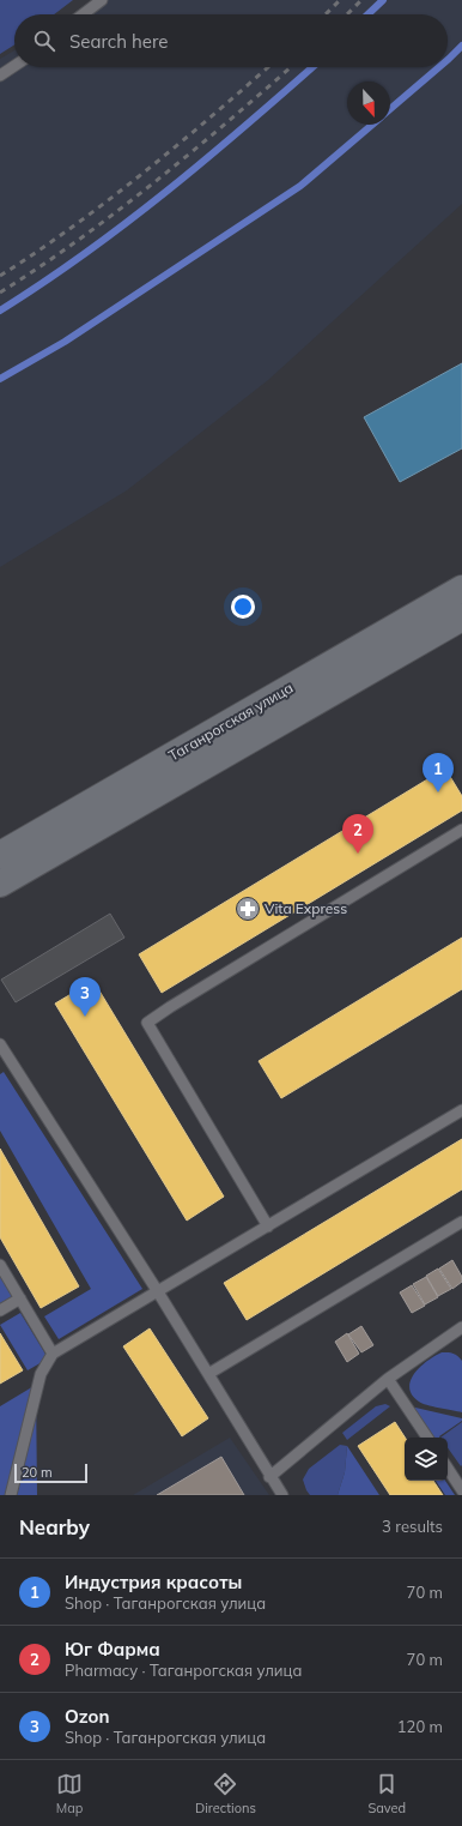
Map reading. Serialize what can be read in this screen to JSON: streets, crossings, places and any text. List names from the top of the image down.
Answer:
{
  "streets": {
    "main road": ["Таганрогская улица"]
  },
  "places": {
    "pharmacy": ["Vita Express"]
  },
  "scale_bar": "20 m",
  "north": "bottom",
  "page": {
    "search": "Search here",
    "pins": ["1", "2", "3"],
    "scale": "20 m",
    "heading": ["Nearby", "3 results"],
    "list": [
      {
        "mark": "1",
        "name": "Индустрия красоты",
        "note": "Shop · Таганрогская улица",
        "value": "70 m"
      },
      {
        "mark": "2",
        "name": "Юг Фарма",
        "note": "Pharmacy · Таганрогская улица",
        "value": "70 m"
      },
      {
        "mark": "3",
        "name": "Ozon",
        "note": "Shop · Таганрогская улица",
        "value": "120 m"
      }
    ],
    "nav": ["Map", "Directions", "Saved"]
  }
}
